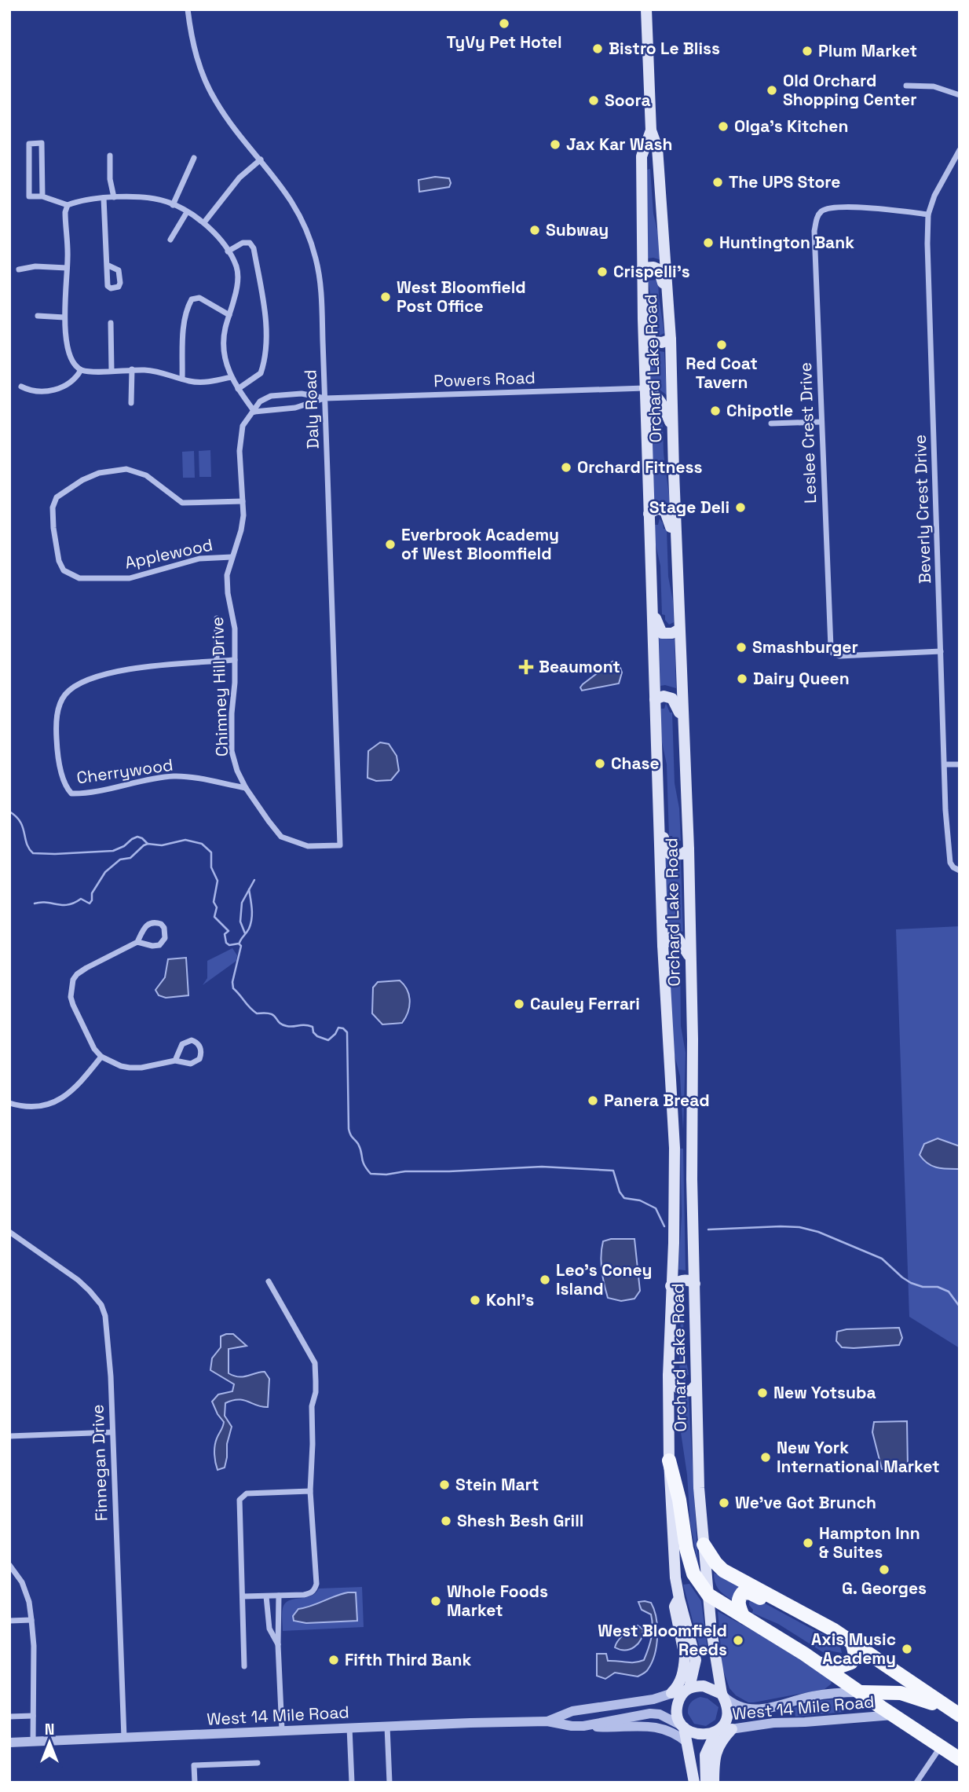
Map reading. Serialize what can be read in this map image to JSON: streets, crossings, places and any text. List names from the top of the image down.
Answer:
{
  "streets": {
    "main road": ["Orchard Lake Road"],
    "street": [
      "Powers Road",
      "Daly Road",
      "Leslee Crest Drive",
      "Beverly Crest Drive",
      "Applewood",
      "Chimney Hill Drive",
      "Cherrywood",
      "Finnegan Drive",
      "West 14 Mile Road"
    ]
  },
  "crossings": [
    ["Orchard Lake Road", "Powers Road"],
    ["Orchard Lake Road", "West 14 Mile Road"],
    ["Powers Road", "Daly Road"],
    ["Daly Road", "Chimney Hill Drive"],
    ["Leslee Crest Drive", "Beverly Crest Drive"],
    ["Applewood", "Chimney Hill Drive"],
    ["Chimney Hill Drive", "Cherrywood"],
    ["Finnegan Drive", "West 14 Mile Road"]
  ],
  "places": {
    "other": [
      "TyVy Pet Hotel",
      "Bistro Le Bliss",
      "Plum Market",
      "Old Orchard Shopping Center",
      "Soora",
      "Olga's Kitchen",
      "Jax Kar Wash",
      "The UPS Store",
      "Subway",
      "Huntington Bank",
      "Crispelli's",
      "West Bloomfield Post Office",
      "Red Coat Tavern",
      "Chipotle",
      "Orchard Fitness",
      "Stage Deli",
      "Everbrook Academy of West Bloomfield",
      "Smashburger",
      "Dairy Queen",
      "Chase",
      "Cauley Ferrari",
      "Panera Bread",
      "Leo's Coney Island",
      "Kohl's",
      "New Yotsuba",
      "New York International Market",
      "Stein Mart",
      "We've Got Brunch",
      "Shesh Besh Grill",
      "Hampton Inn & Suites",
      "G. Georges",
      "Whole Foods Market",
      "West Bloomfield Reeds",
      "Axis Music Academy",
      "Fifth Third Bank"
    ],
    "health": ["Beaumont"]
  },
  "north": "top"
}
